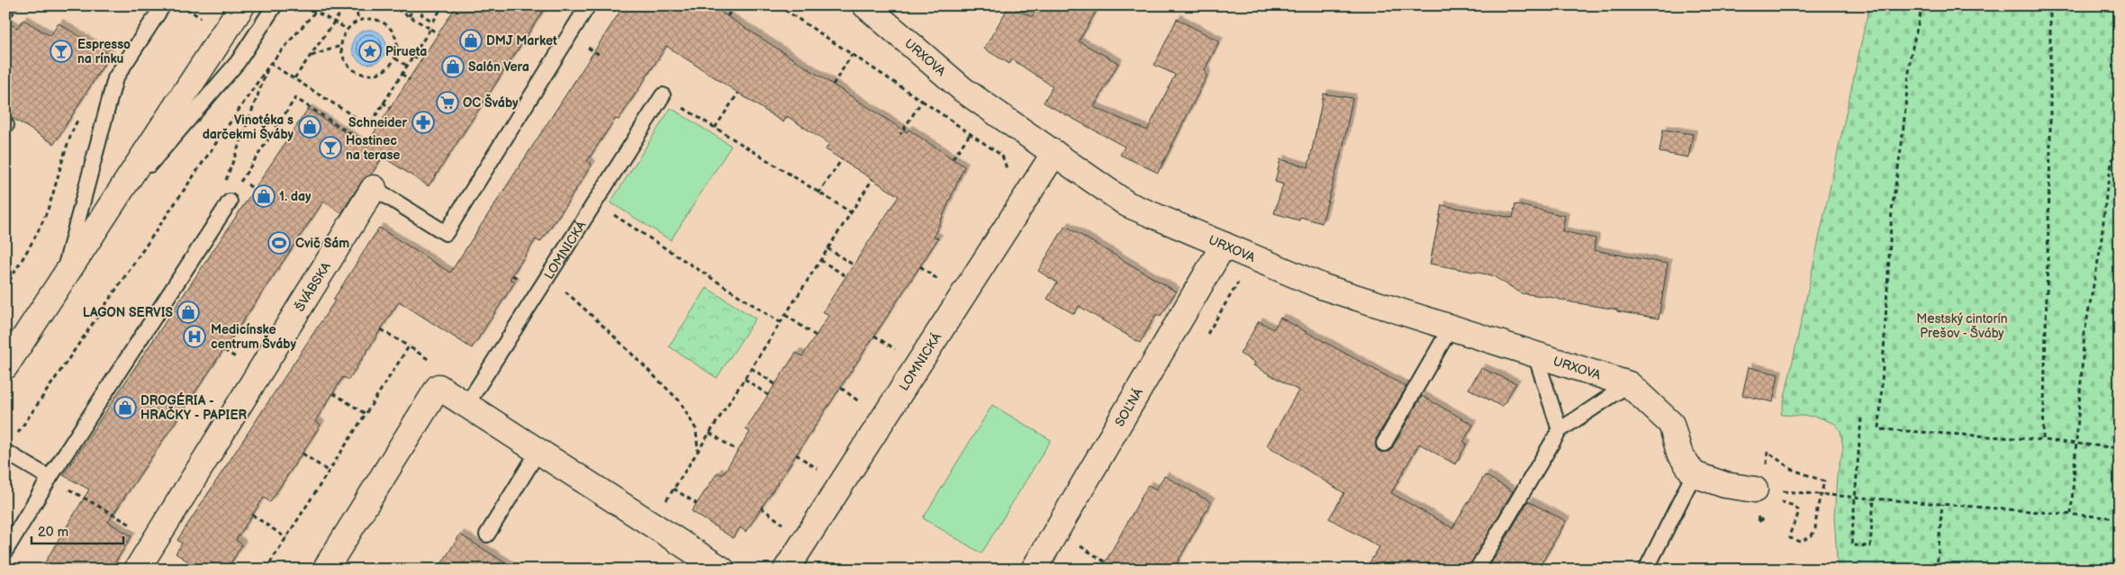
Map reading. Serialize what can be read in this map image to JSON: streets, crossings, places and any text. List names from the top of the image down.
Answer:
{
  "streets": {
    "street": [
      "URXOVA",
      "LOMNICKÁ",
      "ŠVÁBSKA",
      "SOĽNÁ"
    ]
  },
  "crossings": [
    ["URXOVA", "LOMNICKÁ"],
    ["URXOVA", "SOĽNÁ"]
  ],
  "parks": ["Mestský cintorín Prešov - Šváby"],
  "places": {
    "shop": [
      "DMJ Market",
      "Salón Vera",
      "Vinotéka s darčekmi Šváby",
      "1. day",
      "LAGON SERVIS",
      "DROGÉRIA - HRAČKY - PAPIER"
    ],
    "bar": ["Espresso na rínku", "Hostinec na terase"],
    "place": ["Pirueta"],
    "supermarket": ["OC Šváby"],
    "pharmacy": ["Schneider"],
    "sports": ["Cvič Sám"],
    "hospital": ["Medicínske centrum Šváby"]
  },
  "scale_bar": "20 m"
}
